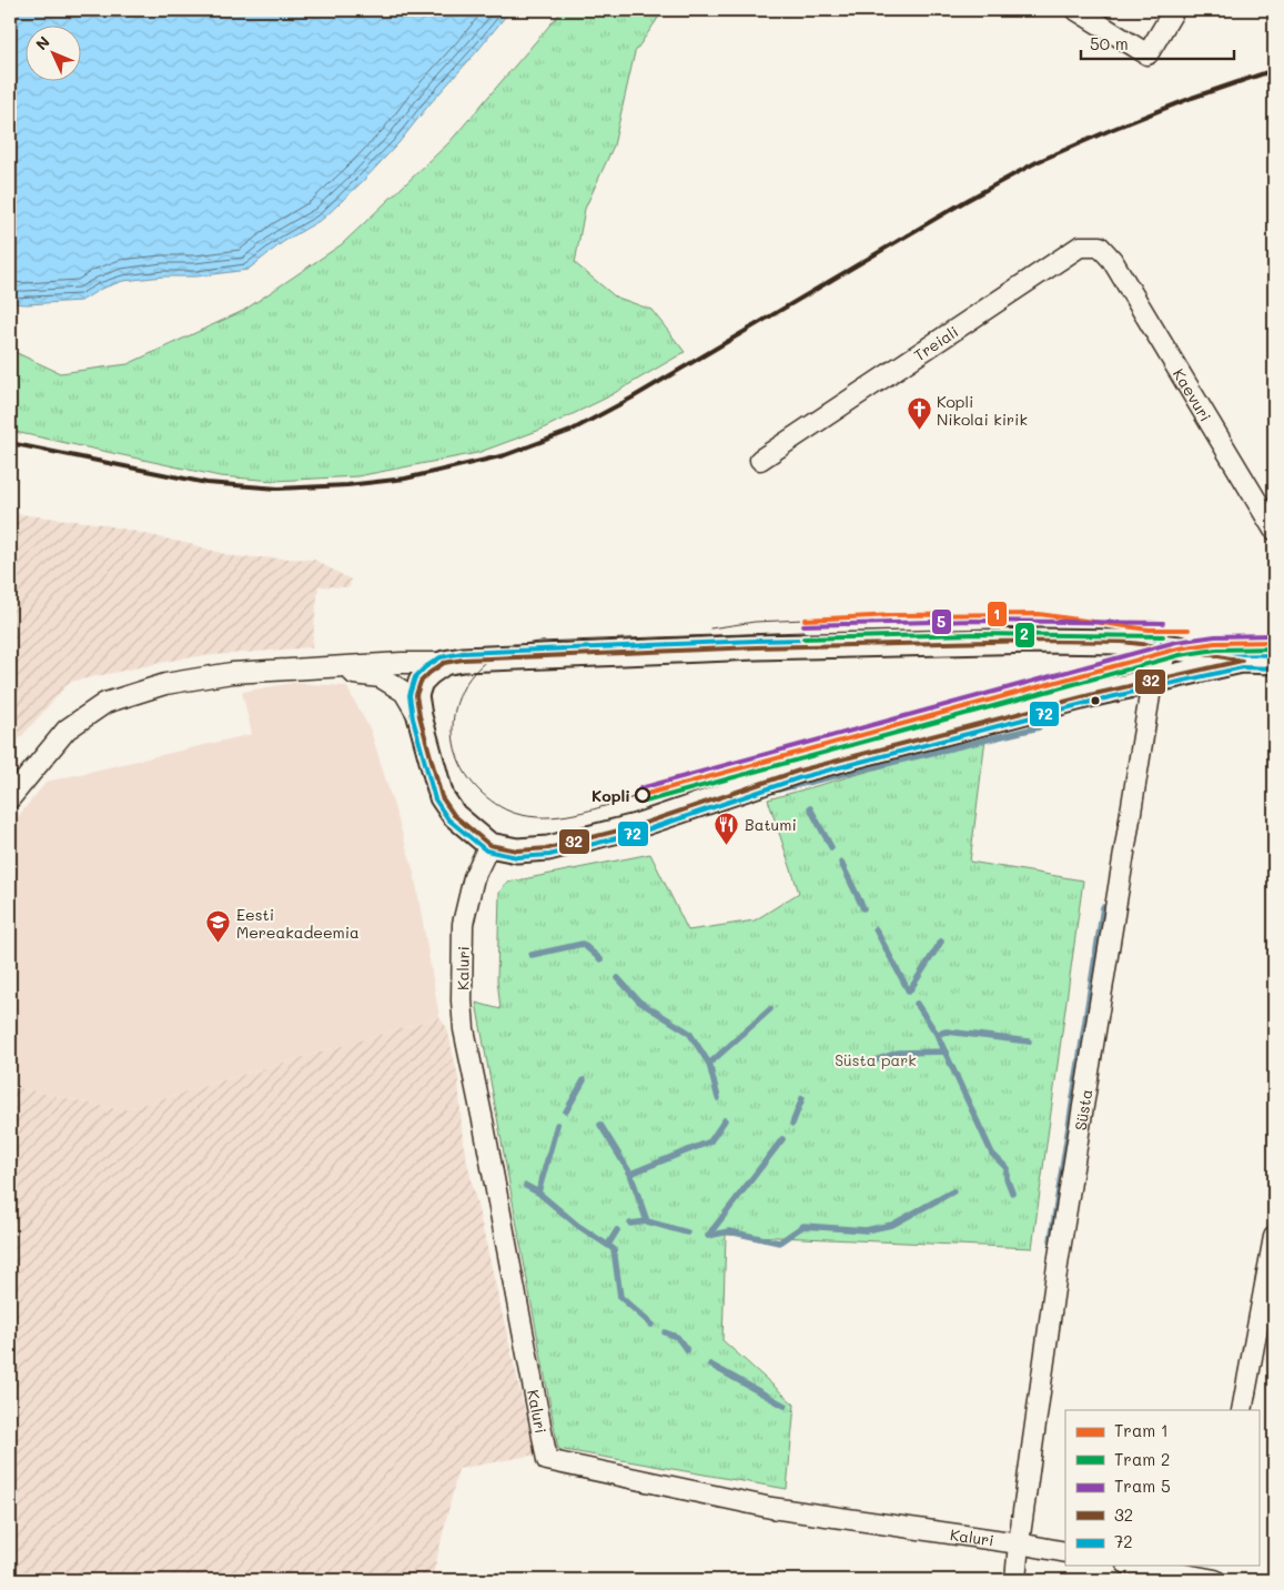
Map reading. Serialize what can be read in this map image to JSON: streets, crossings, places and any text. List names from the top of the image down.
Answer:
{
  "streets": {
    "street": [
      "Treiali",
      "Kaevuri",
      "Kaluri",
      "Süsta"
    ]
  },
  "crossings": [
    ["Treiali", "Kaevuri"],
    ["Kaluri", "Süsta"]
  ],
  "parks": ["Süsta park"],
  "places": {
    "church": ["Kopli Nikolai kirik"],
    "other": ["Kopli"],
    "restaurant": ["Batumi"],
    "school or university": ["Eesti Mereakadeemia"]
  },
  "lines": [
    "tram line 1",
    "tram line 5",
    "tram line 2",
    "transit line 72",
    "transit line 32"
  ],
  "legend": [
    "Tram 1",
    "Tram 2",
    "Tram 5",
    "32",
    "72"
  ],
  "scale_bar": "50 m",
  "north": "top left"
}
